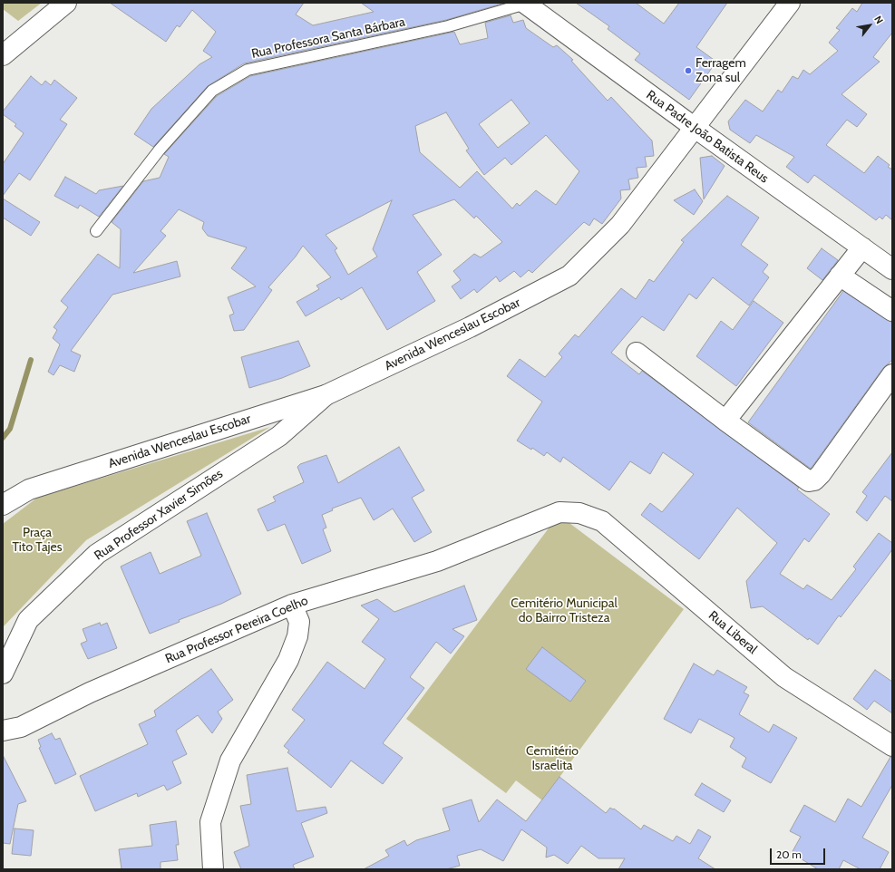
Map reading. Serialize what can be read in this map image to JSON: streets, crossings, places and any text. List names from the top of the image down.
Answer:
{
  "streets": {
    "street": [
      "Rua Padre João Batista Reus",
      "Avenida Wenceslau Escobar",
      "Rua Professor Xavier Simões",
      "Rua Professor Pereira Coelho",
      "Rua Liberal"
    ],
    "lane": ["Rua Professora Santa Bárbara"]
  },
  "crossings": [
    ["Rua Professora Santa Bárbara", "Rua Padre João Batista Reus"],
    ["Rua Padre João Batista Reus", "Avenida Wenceslau Escobar"],
    ["Avenida Wenceslau Escobar", "Rua Professor Xavier Simões"],
    ["Rua Professor Pereira Coelho", "Rua Liberal"]
  ],
  "parks": ["Praça Tito Tajes", "Cemitério Municipal do Bairro Tristeza", "Cemitério Israelita"],
  "places": ["Ferragem Zona sul"],
  "scale_bar": "20 m",
  "north": "top right"
}
